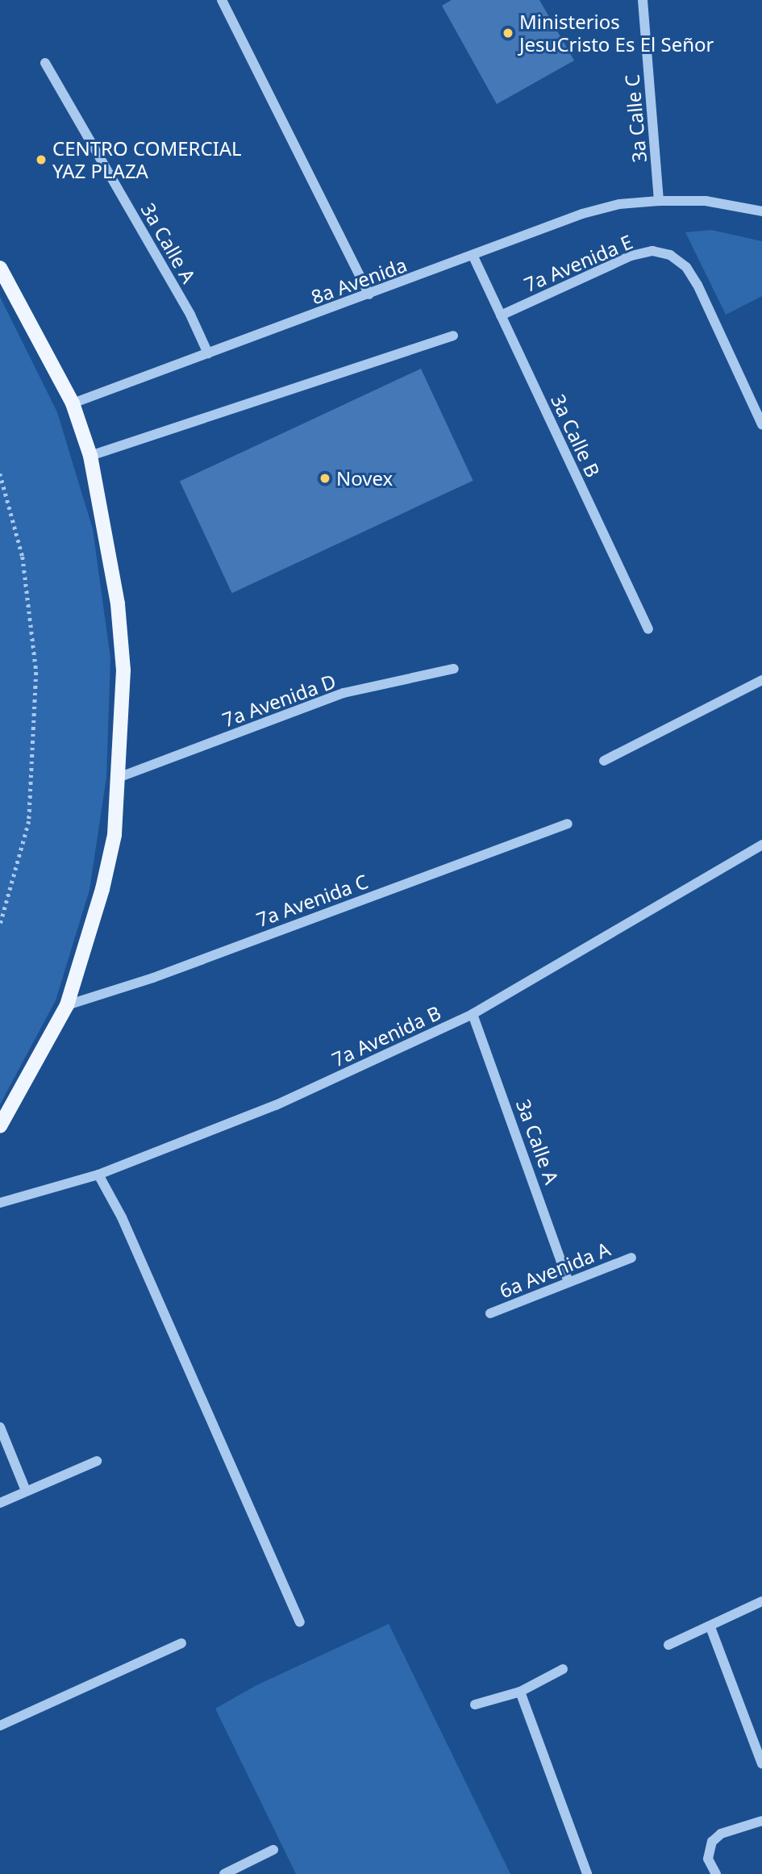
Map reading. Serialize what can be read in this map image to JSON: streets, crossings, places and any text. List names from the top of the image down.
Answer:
{
  "streets": {
    "street": [
      "3a Calle C",
      "3a Calle A",
      "7a Avenida E",
      "8a Avenida",
      "3a Calle B",
      "7a Avenida D",
      "7a Avenida C",
      "7a Avenida B",
      "6a Avenida A"
    ]
  },
  "crossings": [
    ["3a Calle C", "8a Avenida"],
    ["3a Calle A", "8a Avenida"],
    ["3a Calle A", "7a Avenida B"],
    ["3a Calle A", "6a Avenida A"],
    ["7a Avenida E", "3a Calle B"],
    ["8a Avenida", "3a Calle B"]
  ],
  "places": ["Ministerios JesuCristo Es El Señor", "CENTRO COMERCIAL YAZ PLAZA", "Novex"]
}
